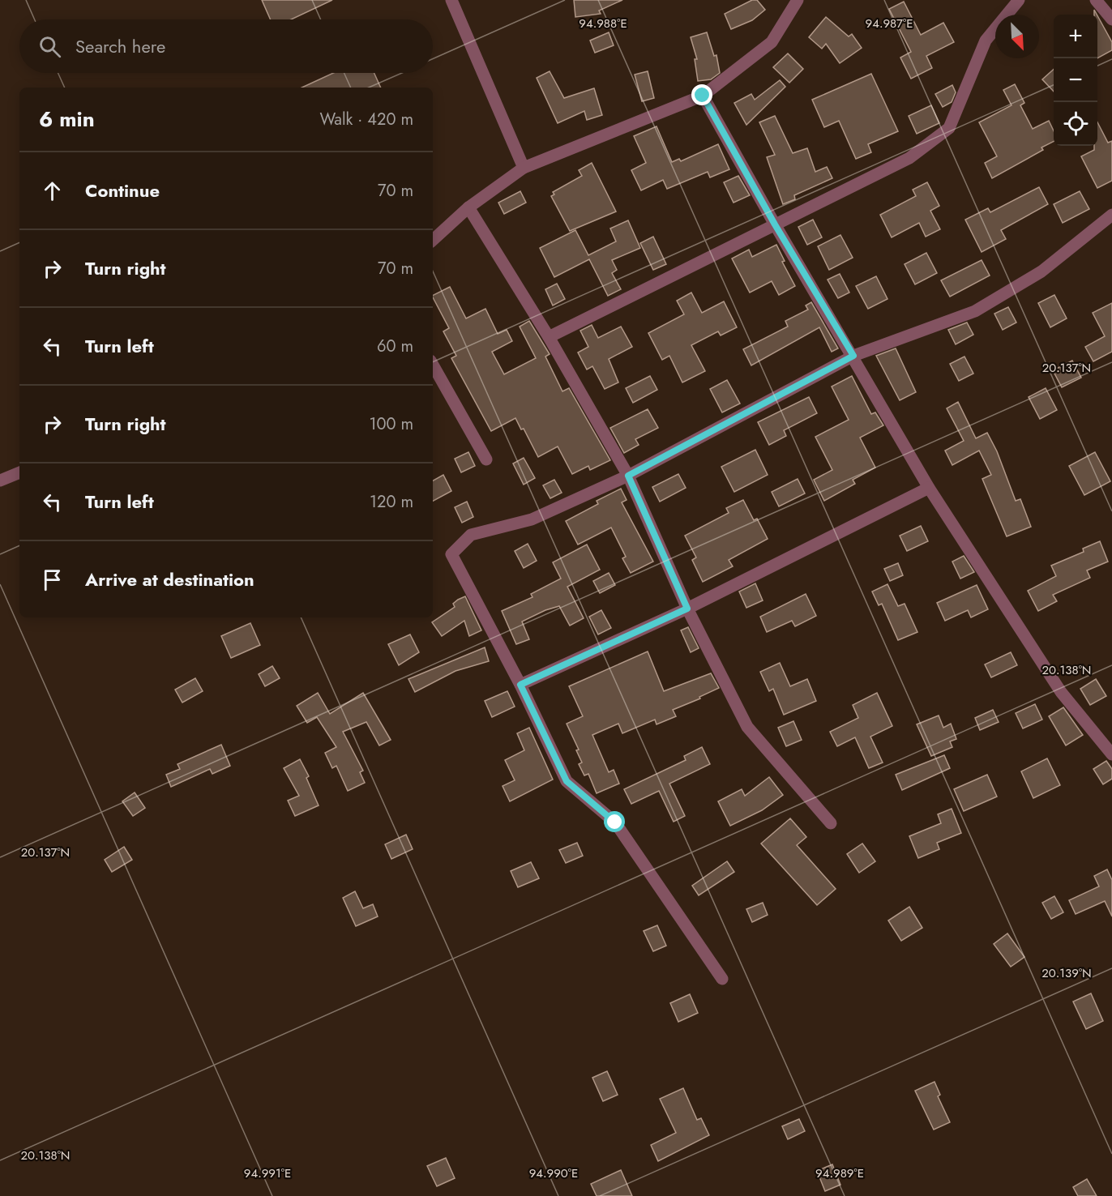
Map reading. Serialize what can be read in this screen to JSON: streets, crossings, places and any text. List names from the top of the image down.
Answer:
{
  "north": "bottom right",
  "page": {
    "map_buttons": ["+", "−"],
    "search": "Search here",
    "heading": ["6 min", "Walk · 420 m"],
    "list": [
      ["Continue", "70 m"],
      ["Turn right", "70 m"],
      ["Turn left", "60 m"],
      ["Turn right", "100 m"],
      ["Turn left", "120 m"],
      "Arrive at destination"
    ]
  },
  "coordinates": [
    "94.988°E",
    "94.987°E",
    "20.137°N",
    "20.138°N",
    "20.139°N",
    "94.991°E",
    "94.990°E",
    "94.989°E"
  ]
}
